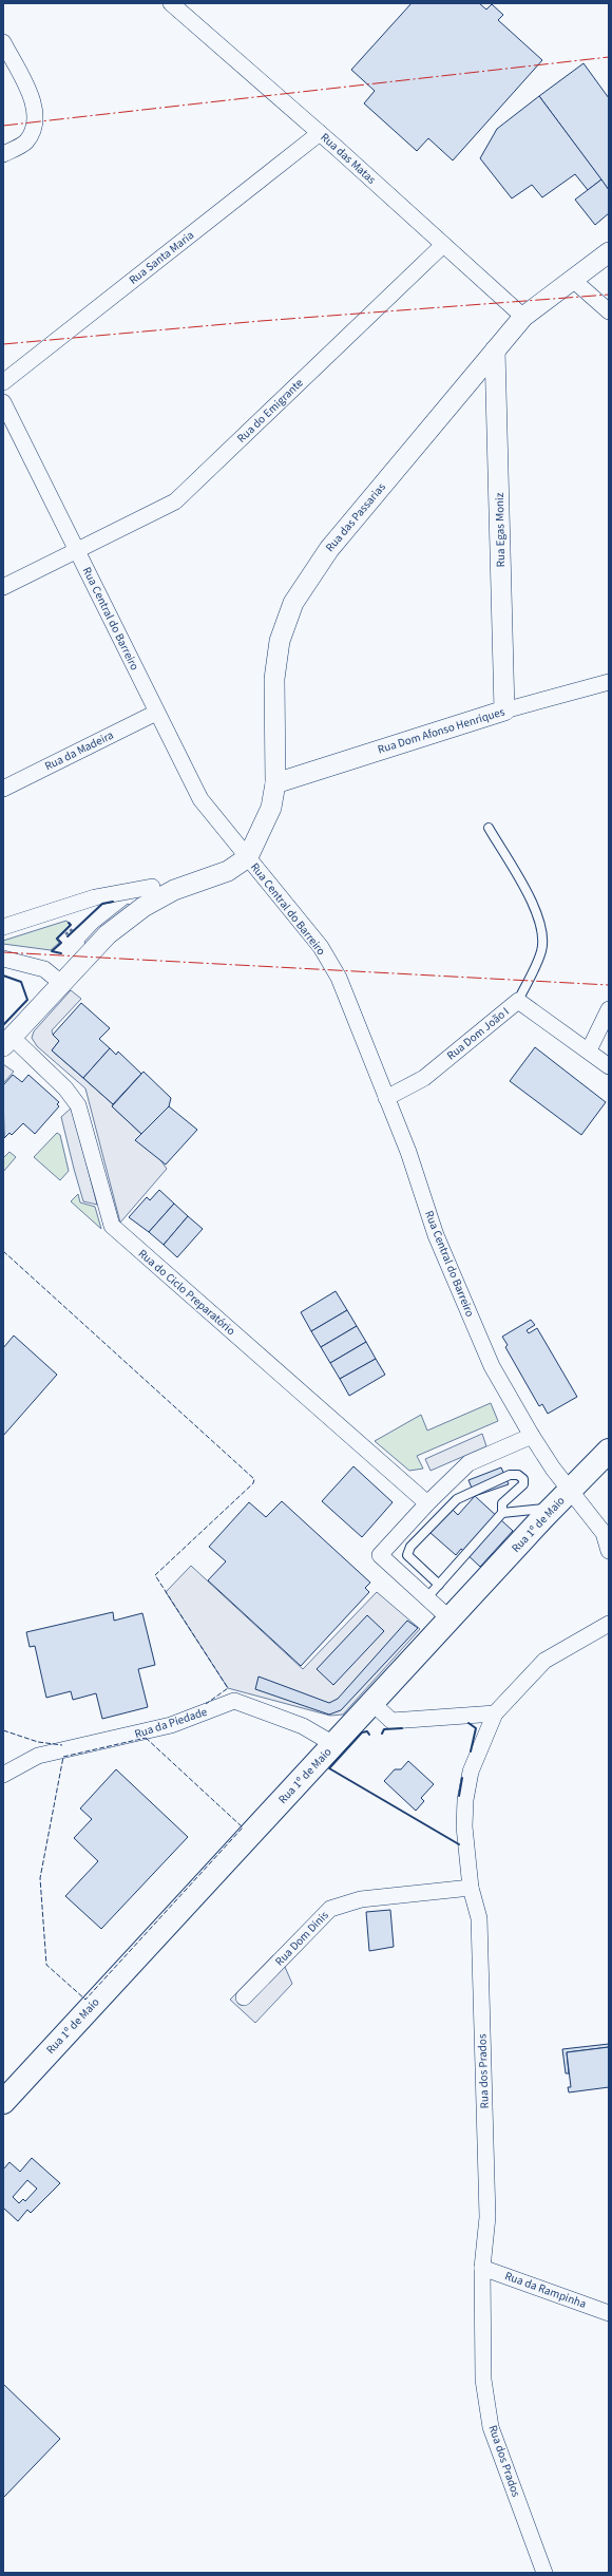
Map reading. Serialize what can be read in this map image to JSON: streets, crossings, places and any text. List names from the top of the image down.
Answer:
{
  "streets": {
    "main road": ["Rua 1º de Maio"],
    "street": [
      "Rua das Matas",
      "Rua Santa Maria",
      "Rua do Emigrante",
      "Rua das Passarias",
      "Rua Egas Moniz",
      "Rua Central do Barreiro",
      "Rua Dom Afonso Henriques",
      "Rua da Madeira",
      "Rua Dom João I",
      "Rua do Ciclo Preparatório",
      "Rua da Piedade",
      "Rua Dom Dinis",
      "Rua dos Prados",
      "Rua da Rampinha"
    ]
  },
  "crossings": [
    ["Rua das Matas", "Rua Santa Maria"],
    ["Rua das Matas", "Rua do Emigrante"],
    ["Rua das Matas", "Rua das Passarias"],
    ["Rua do Emigrante", "Rua Central do Barreiro"],
    ["Rua das Passarias", "Rua Egas Moniz"],
    ["Rua das Passarias", "Rua Central do Barreiro"],
    ["Rua das Passarias", "Rua Dom Afonso Henriques"],
    ["Rua Egas Moniz", "Rua Dom Afonso Henriques"],
    ["Rua Central do Barreiro", "Rua da Madeira"],
    ["Rua Central do Barreiro", "Rua Dom João I"],
    ["Rua Central do Barreiro", "Rua 1º de Maio"],
    ["Rua 1º de Maio", "Rua da Piedade"],
    ["Rua Dom Dinis", "Rua dos Prados"],
    ["Rua dos Prados", "Rua da Rampinha"]
  ]
}
